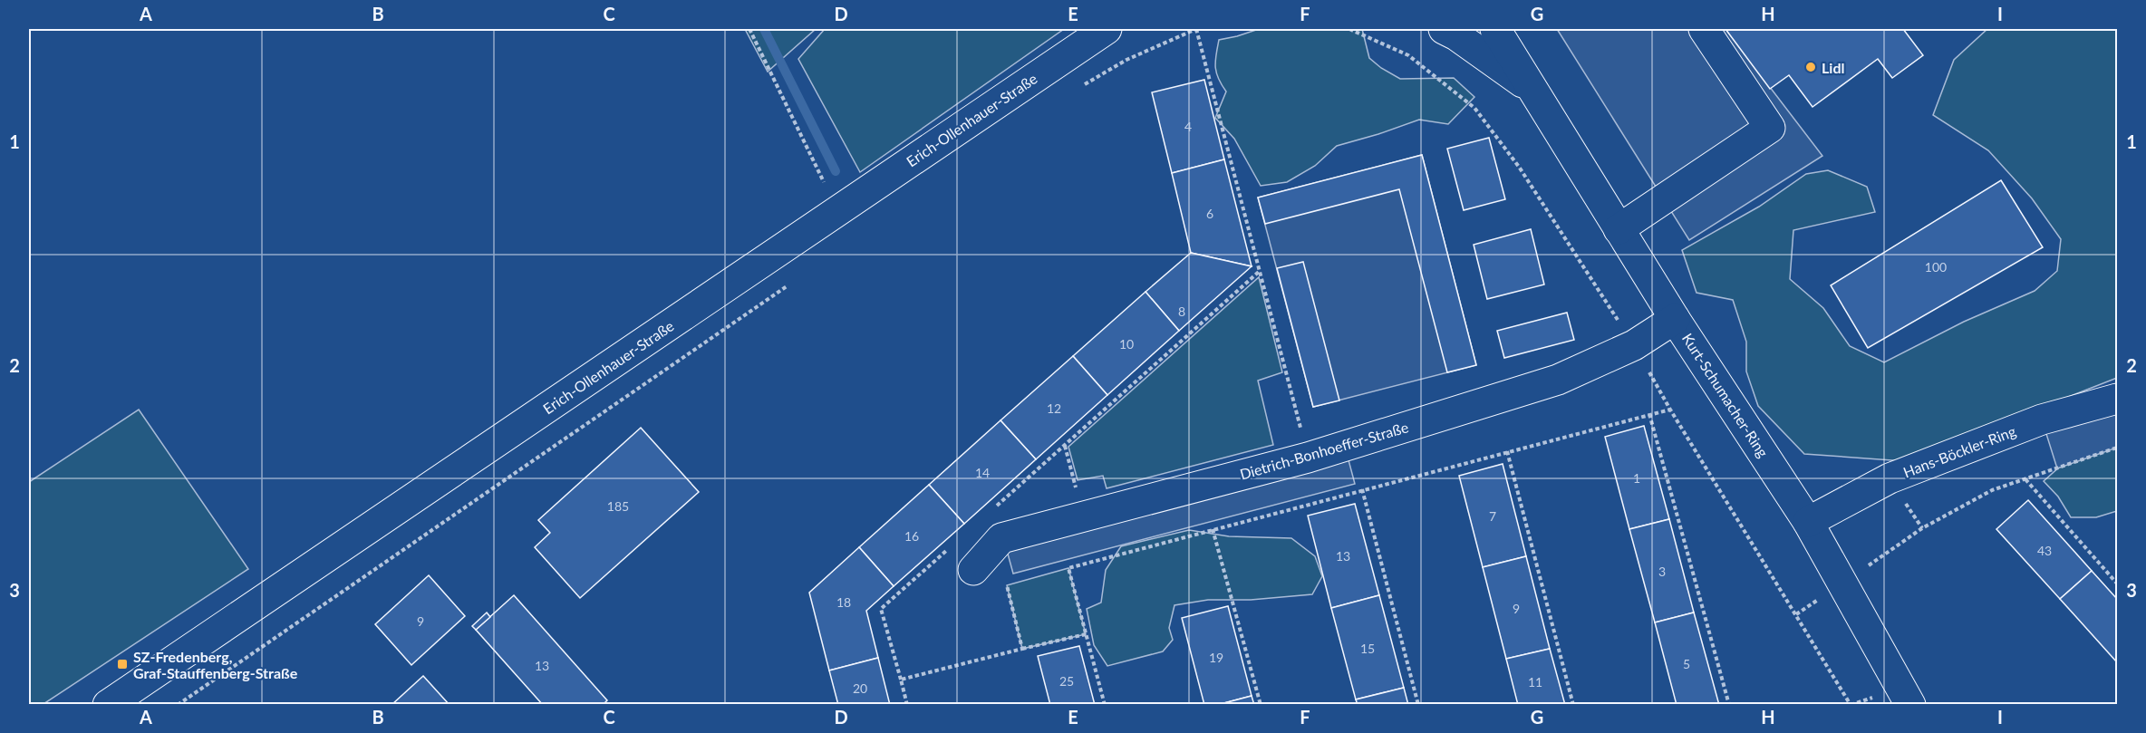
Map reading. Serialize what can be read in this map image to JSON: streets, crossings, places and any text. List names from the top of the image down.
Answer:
{
  "streets": {
    "street": [
      "Erich-Ollenhauer-Straße",
      "Kurt-Schumacher-Ring",
      "Dietrich-Bonhoeffer-Straße",
      "Hans-Böckler-Ring"
    ]
  },
  "crossings": [
    ["Kurt-Schumacher-Ring", "Dietrich-Bonhoeffer-Straße"],
    ["Kurt-Schumacher-Ring", "Hans-Böckler-Ring"]
  ],
  "places": {
    "other": ["Lidl"],
    "transit": ["SZ-Fredenberg, Graf-Stauffenberg-Straße"]
  },
  "house_numbers": [
    "4",
    "6",
    "100",
    "8",
    "10",
    "12",
    "14",
    "1",
    "185",
    "7",
    "16",
    "43",
    "13",
    "3",
    "18",
    "9",
    "9",
    "15",
    "19",
    "5",
    "13",
    "25",
    "11",
    "20"
  ],
  "grid": {
    "columns": [
      "A",
      "B",
      "C",
      "D",
      "E",
      "F",
      "G",
      "H",
      "I"
    ],
    "rows": ["1", "2", "3"]
  }
}
